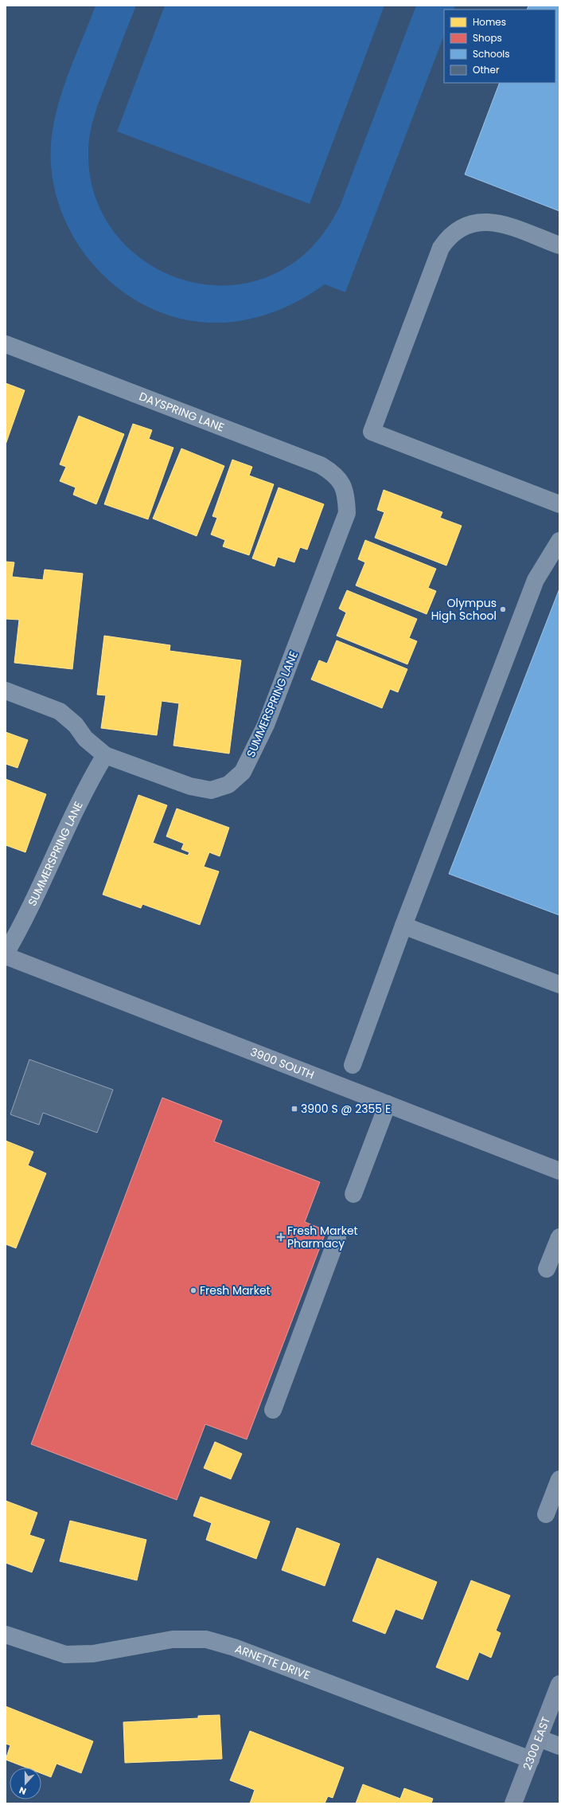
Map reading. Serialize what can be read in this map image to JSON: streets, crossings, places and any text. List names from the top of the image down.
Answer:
{
  "streets": {
    "main road": ["3900 SOUTH", "2300 EAST"],
    "street": ["DAYSPRING LANE", "SUMMERSPRING LANE", "ARNETTE DRIVE"]
  },
  "crossings": [
    ["DAYSPRING LANE", "SUMMERSPRING LANE"],
    ["SUMMERSPRING LANE", "3900 SOUTH"],
    ["ARNETTE DRIVE", "2300 EAST"]
  ],
  "places": {
    "other": ["Olympus High School", "Fresh Market"],
    "transit": ["3900 S @ 2355 E"],
    "health": ["Fresh Market Pharmacy"]
  },
  "legend": [
    "Homes",
    "Shops",
    "Schools",
    "Other"
  ],
  "north": "bottom"
}
